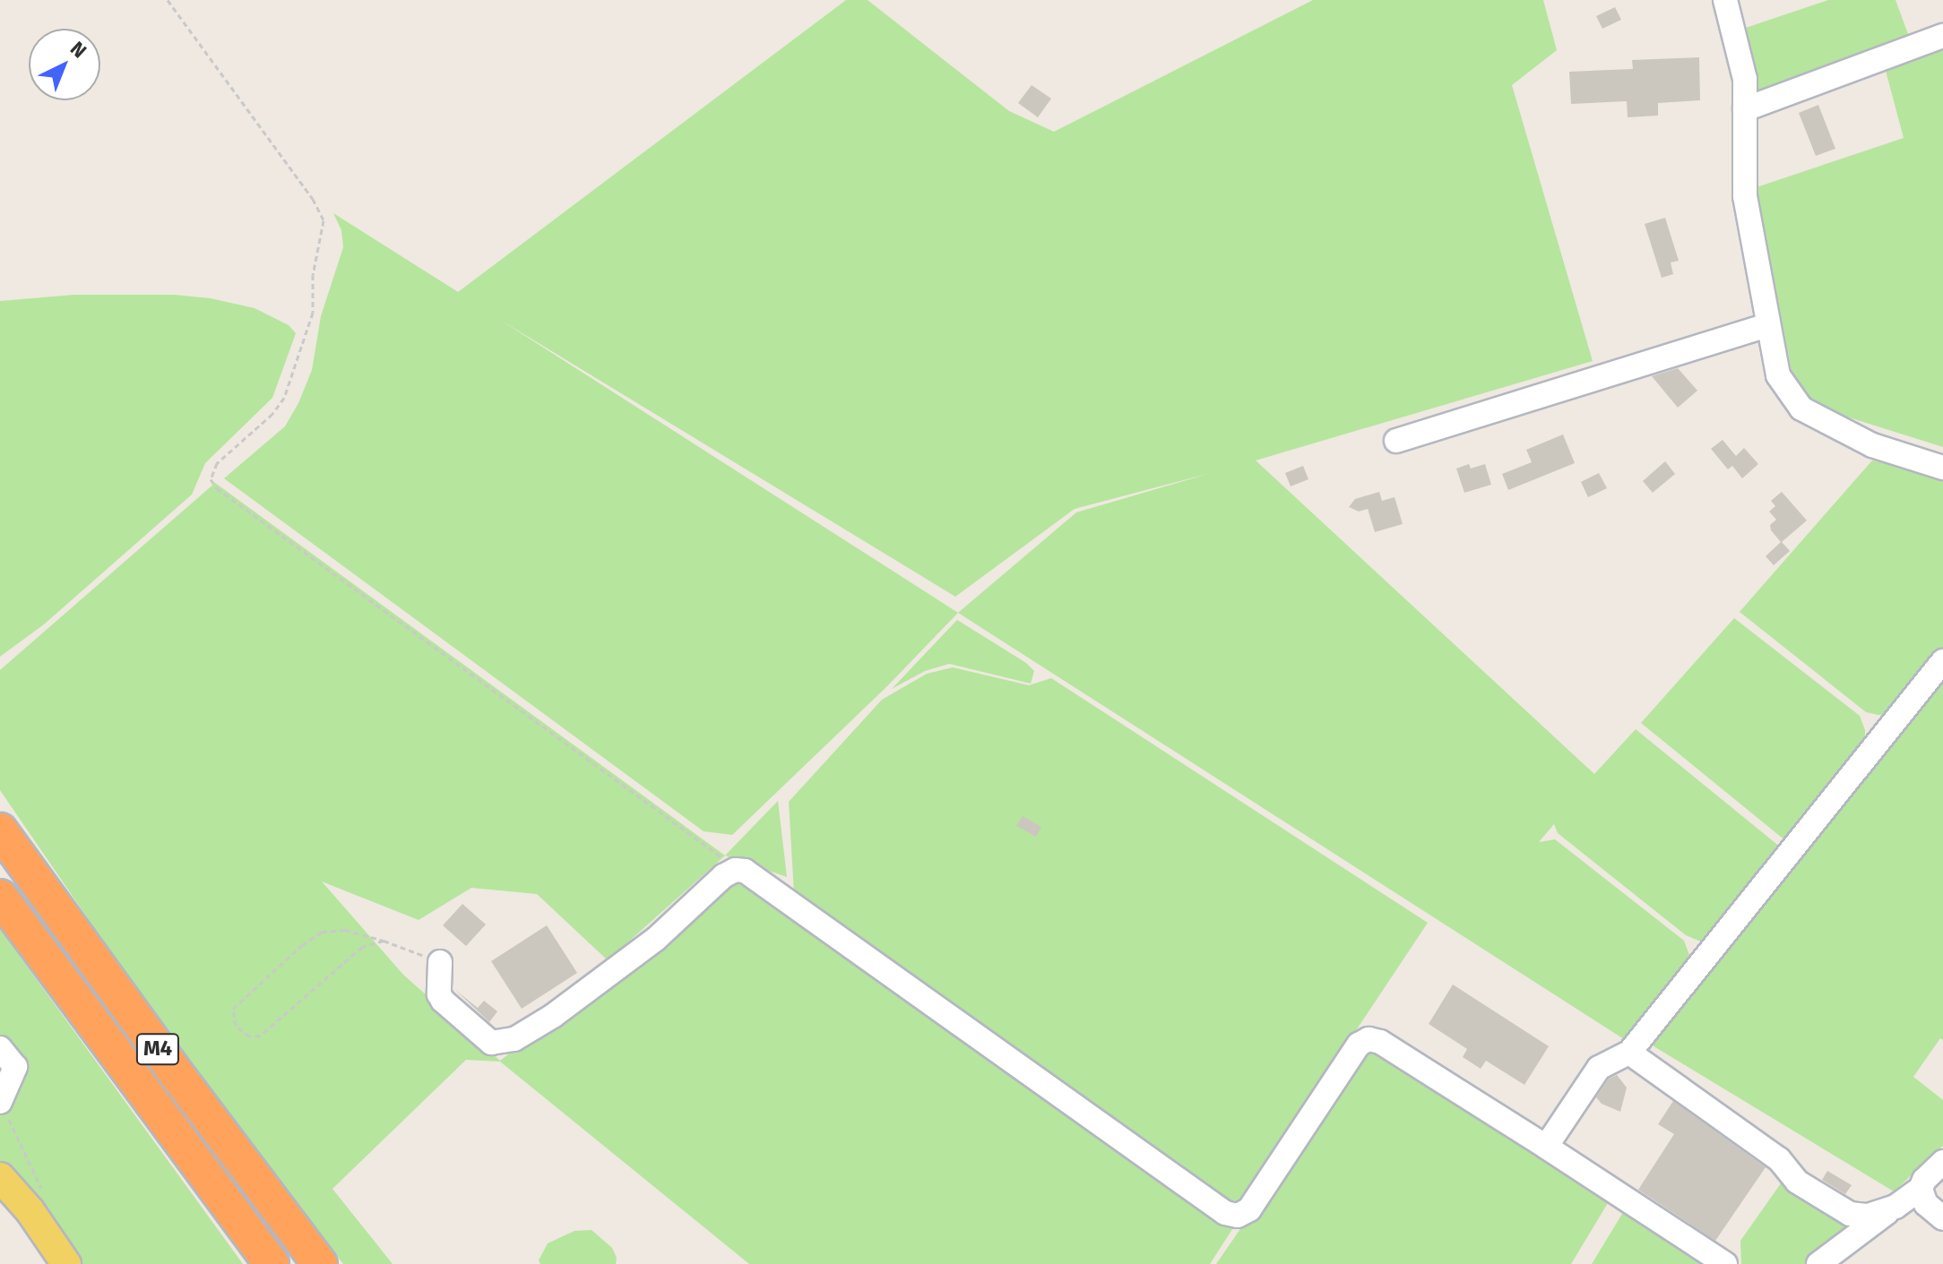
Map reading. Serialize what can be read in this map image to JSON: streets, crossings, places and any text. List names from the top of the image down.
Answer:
{
  "streets": {
    "highway": ["M4"]
  },
  "north": "top right"
}
